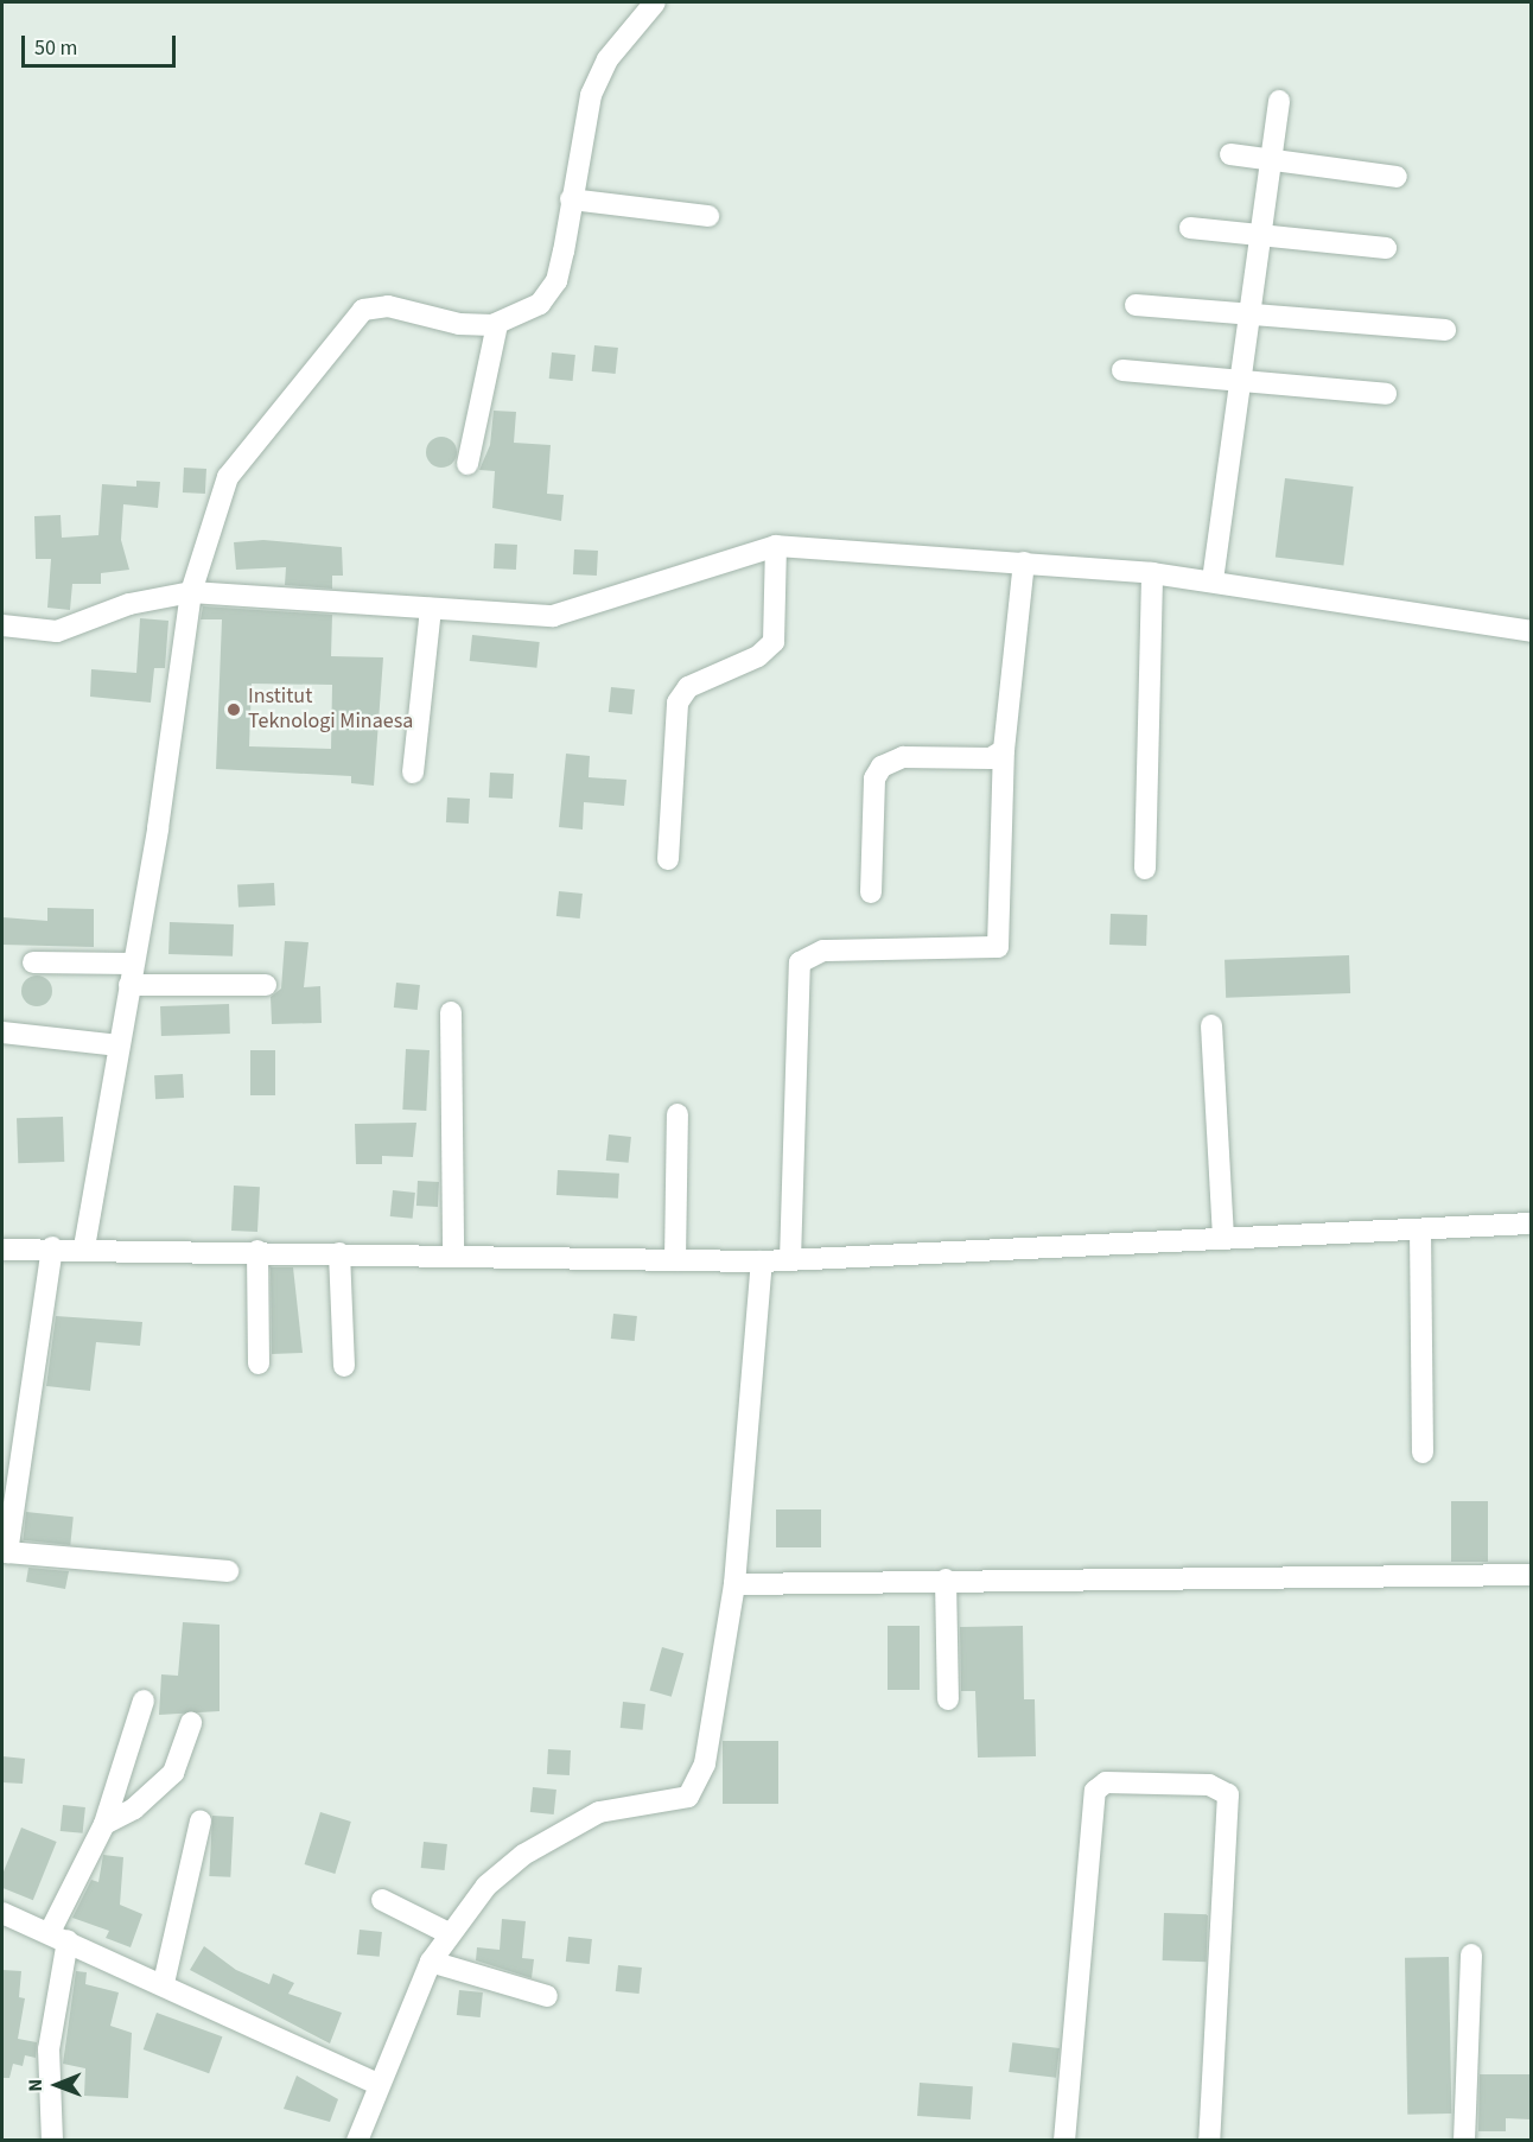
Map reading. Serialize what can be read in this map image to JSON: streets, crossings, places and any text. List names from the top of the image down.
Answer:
{
  "places": ["Institut Teknologi Minaesa"],
  "scale_bar": "50 m",
  "north": "left"
}
